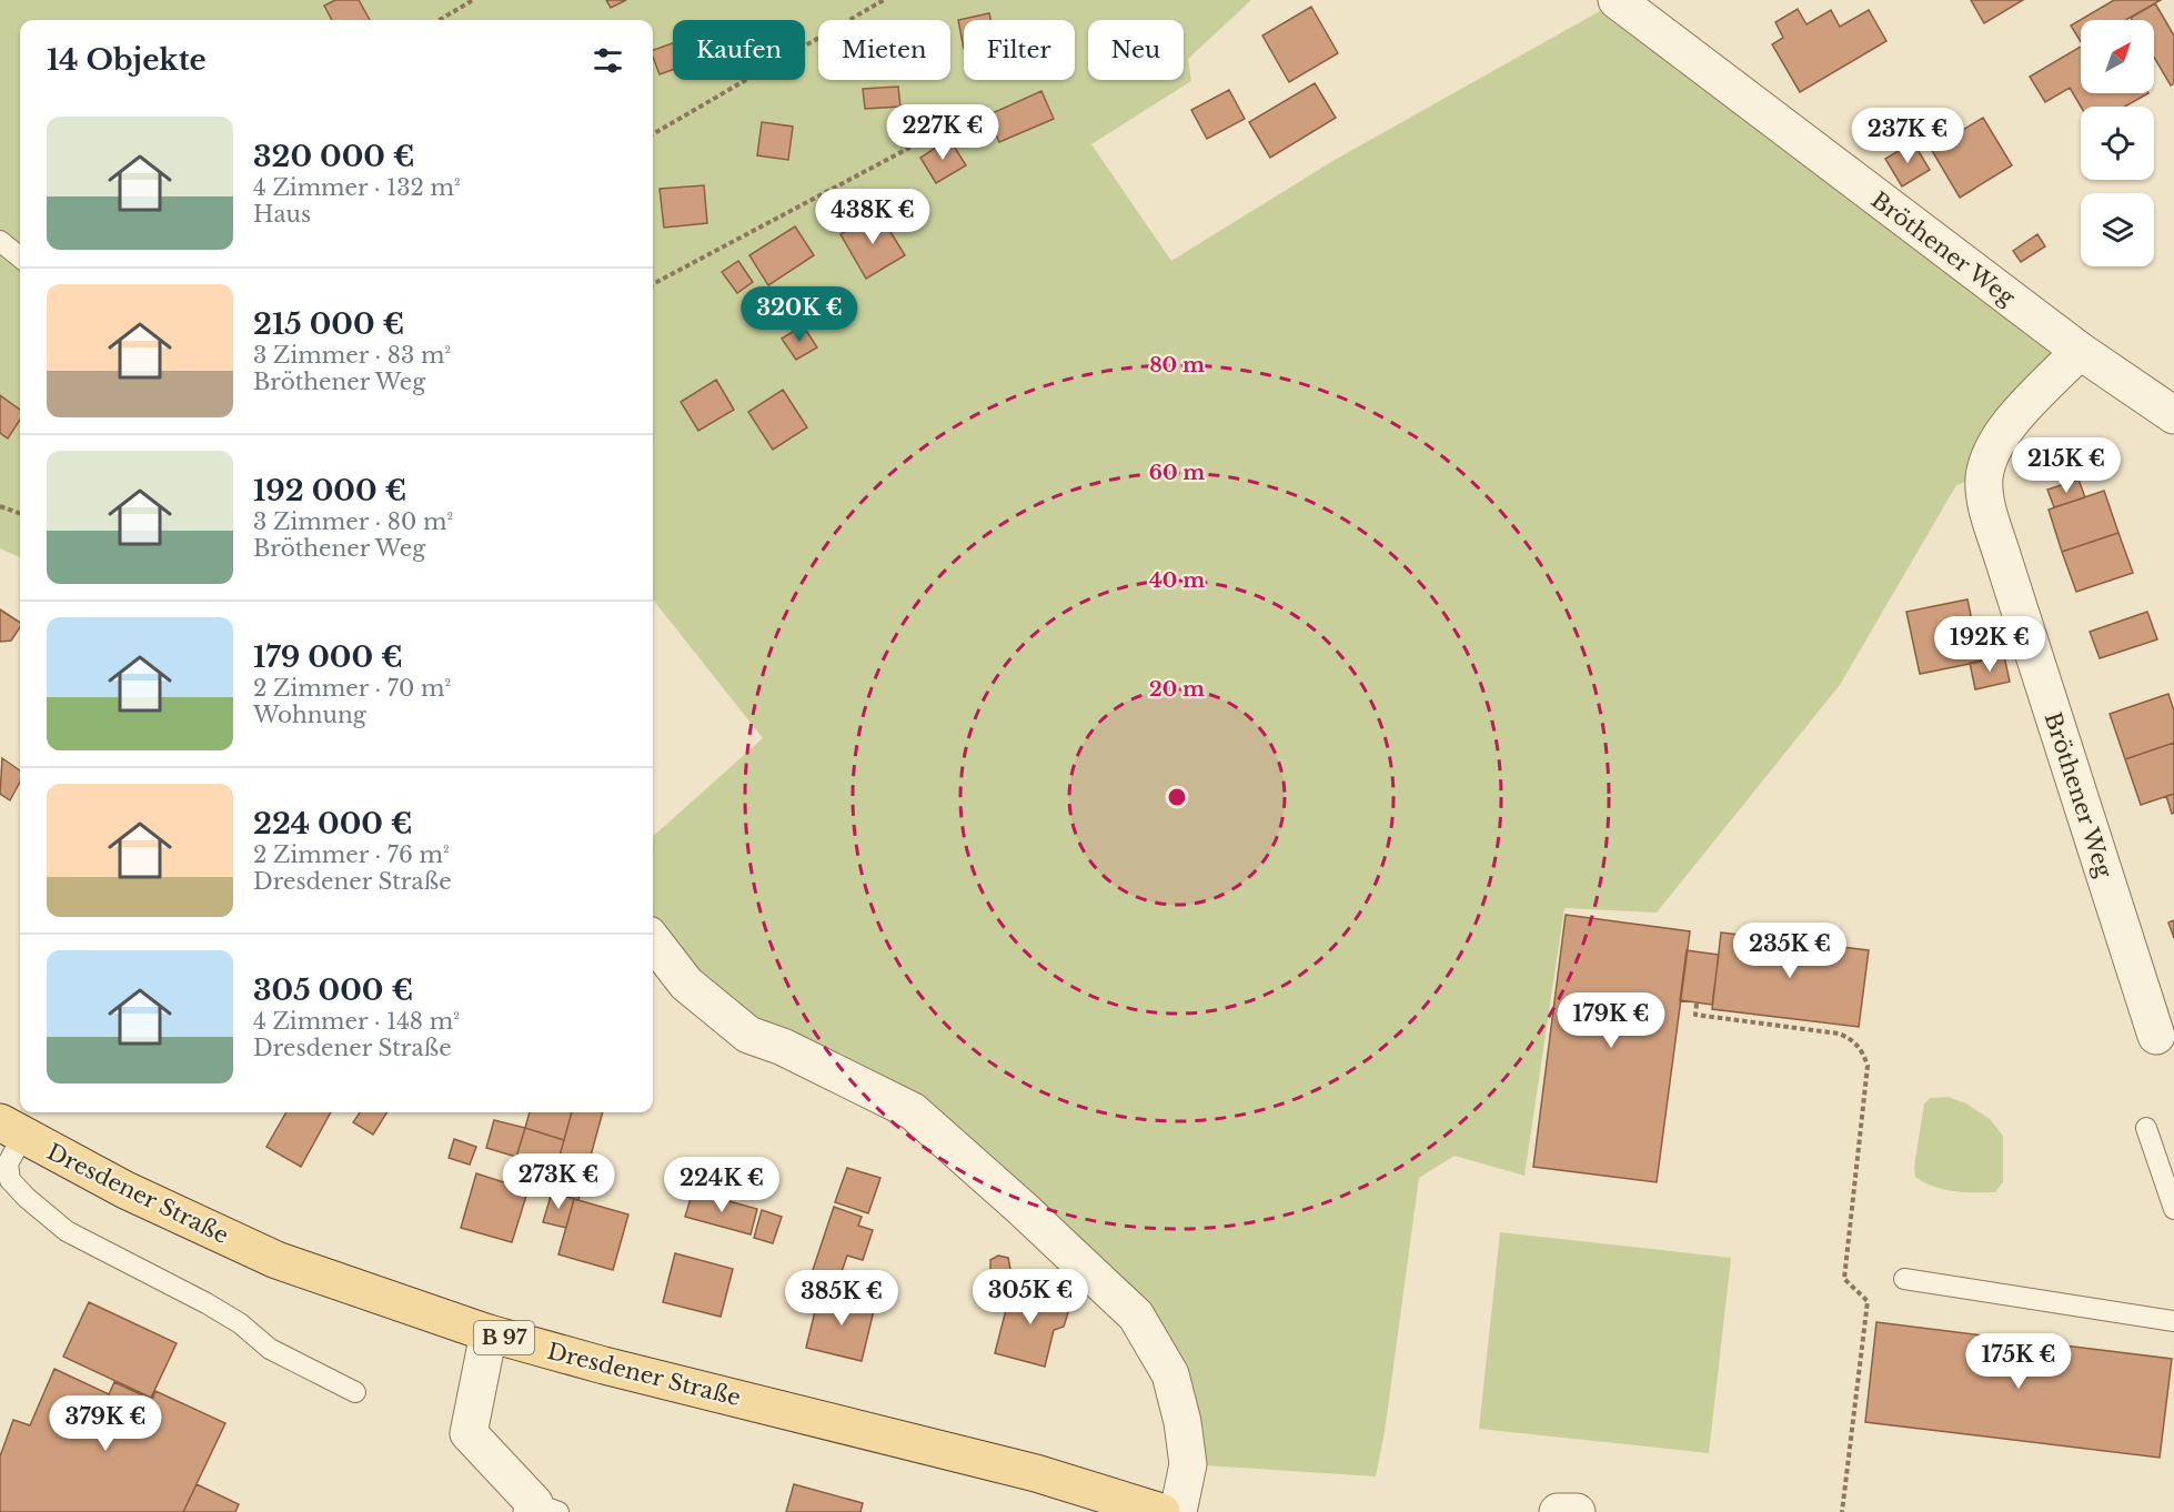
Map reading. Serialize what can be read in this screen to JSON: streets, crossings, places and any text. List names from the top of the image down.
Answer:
{
  "streets": {
    "main road": ["Dresdener Straße", "B 97"],
    "street": ["Bröthener Weg"]
  },
  "north": "top right",
  "page": {
    "chip": [
      "Kaufen",
      "Mieten",
      "Filter",
      "Neu"
    ],
    "heading": "14 Objekte",
    "list": [
      {
        "name": "320 000 €",
        "note": "4 Zimmer · 132 m² · Haus"
      },
      {
        "name": "215 000 €",
        "note": "3 Zimmer · 83 m² · Bröthener Weg"
      },
      {
        "name": "192 000 €",
        "note": "3 Zimmer · 80 m² · Bröthener Weg"
      },
      {
        "name": "179 000 €",
        "note": "2 Zimmer · 70 m² · Wohnung"
      },
      {
        "name": "224 000 €",
        "note": "2 Zimmer · 76 m² · Dresdener Straße"
      },
      {
        "name": "305 000 €",
        "note": "4 Zimmer · 148 m² · Dresdener Straße"
      }
    ],
    "price": [
      "227K €",
      "237K €",
      "438K €",
      "320K €",
      "215K €",
      "192K €",
      "235K €",
      "179K €",
      "273K €",
      "224K €",
      "305K €",
      "385K €",
      "175K €",
      "379K €"
    ]
  },
  "rings": [
    "80 m",
    "60 m",
    "40 m",
    "20 m"
  ]
}
